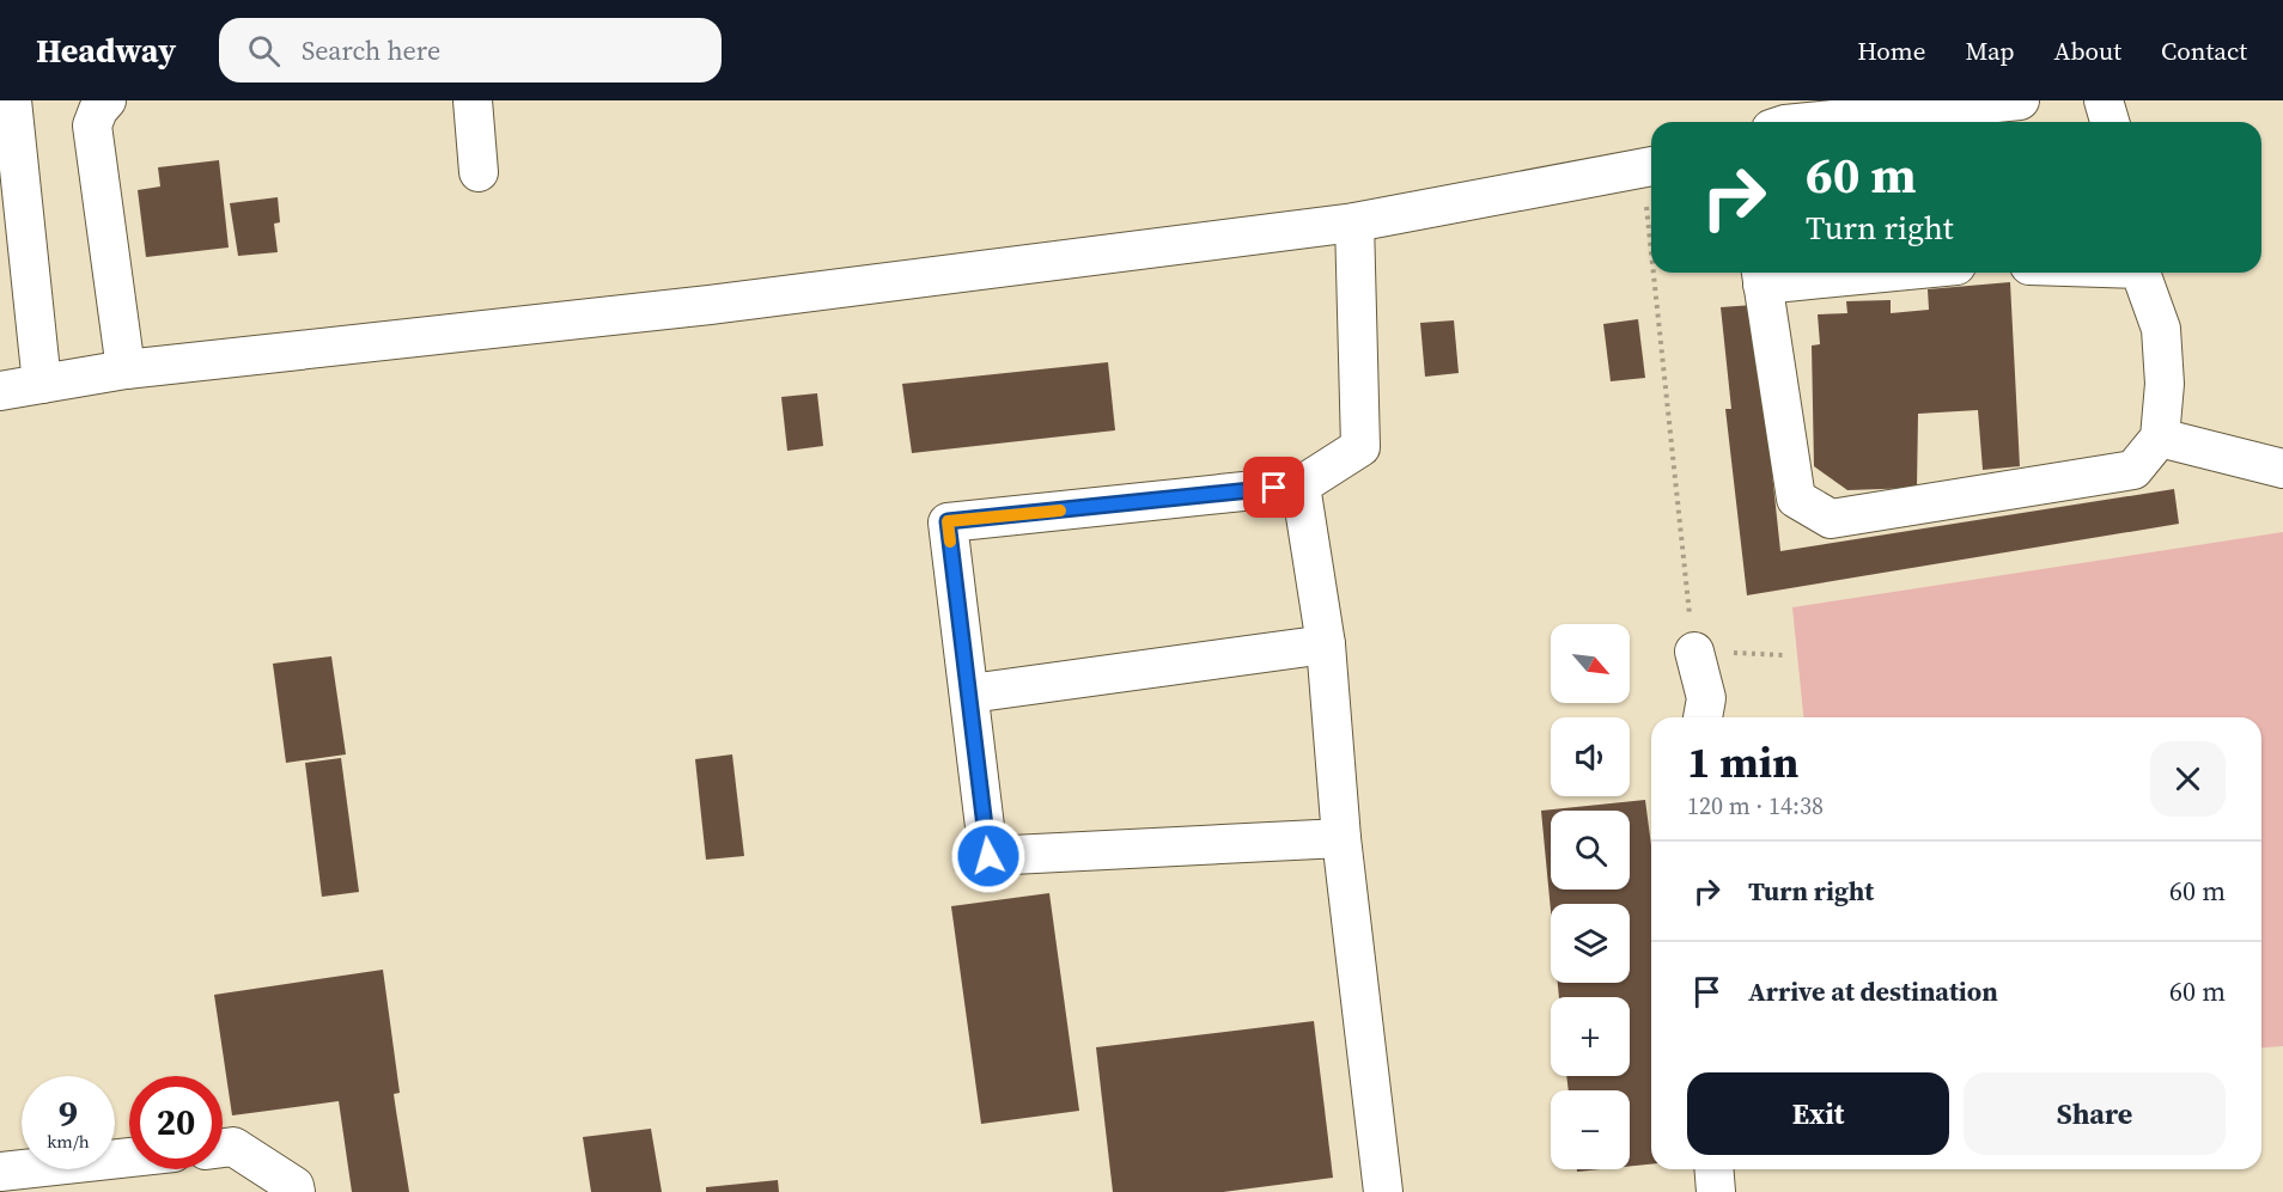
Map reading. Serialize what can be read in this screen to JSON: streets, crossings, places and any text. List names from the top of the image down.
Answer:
{
  "north": "bottom right",
  "page": {
    "header": "Headway",
    "search": "Search here",
    "nav": [
      "Home",
      "Map",
      "About",
      "Contact"
    ],
    "turn": ["60 m", "Turn right"],
    "map_buttons": ["+", "−"],
    "heading": ["1 min", "120 m · 14:38"],
    "list": [
      {
        "name": "Turn right",
        "value": "60 m"
      },
      {
        "name": "Arrive at destination",
        "value": "60 m"
      }
    ],
    "buttons": ["Exit", "Share"],
    "speed": "9 km/h",
    "limit": "20"
  }
}
